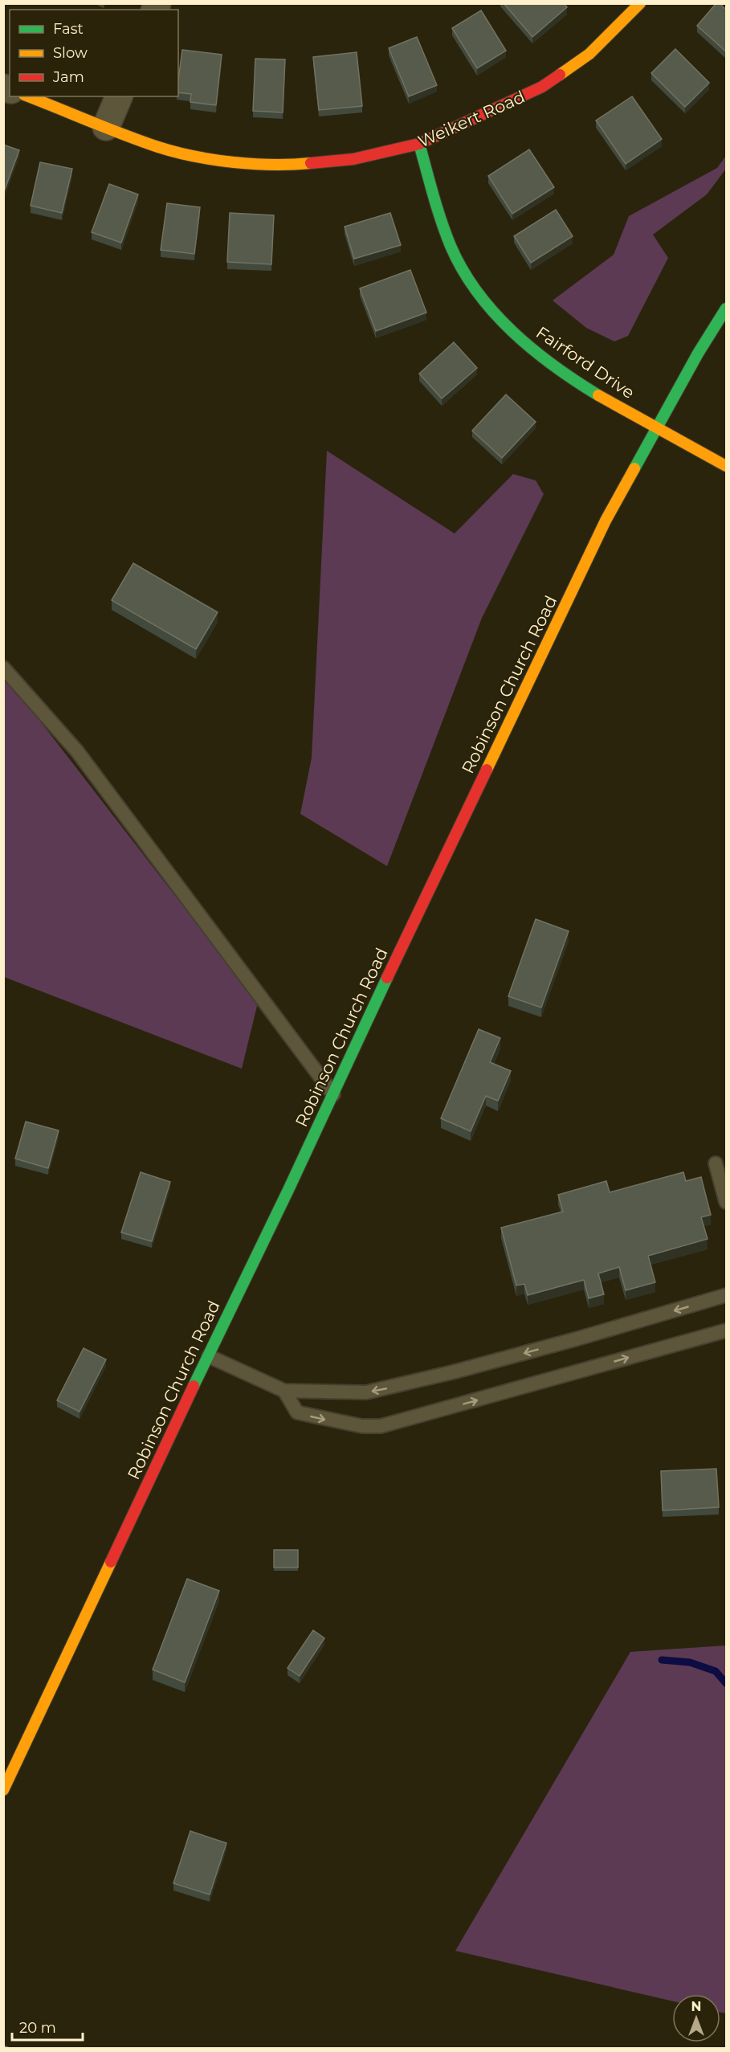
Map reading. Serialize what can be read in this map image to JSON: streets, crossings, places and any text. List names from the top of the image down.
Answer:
{
  "streets": {
    "street": ["Weikert Road", "Fairford Drive", "Robinson Church Road"]
  },
  "crossings": [
    ["Weikert Road", "Fairford Drive"],
    ["Fairford Drive", "Robinson Church Road"]
  ],
  "legend": ["Fast", "Slow", "Jam"],
  "scale_bar": "20 m",
  "north": "top"
}
